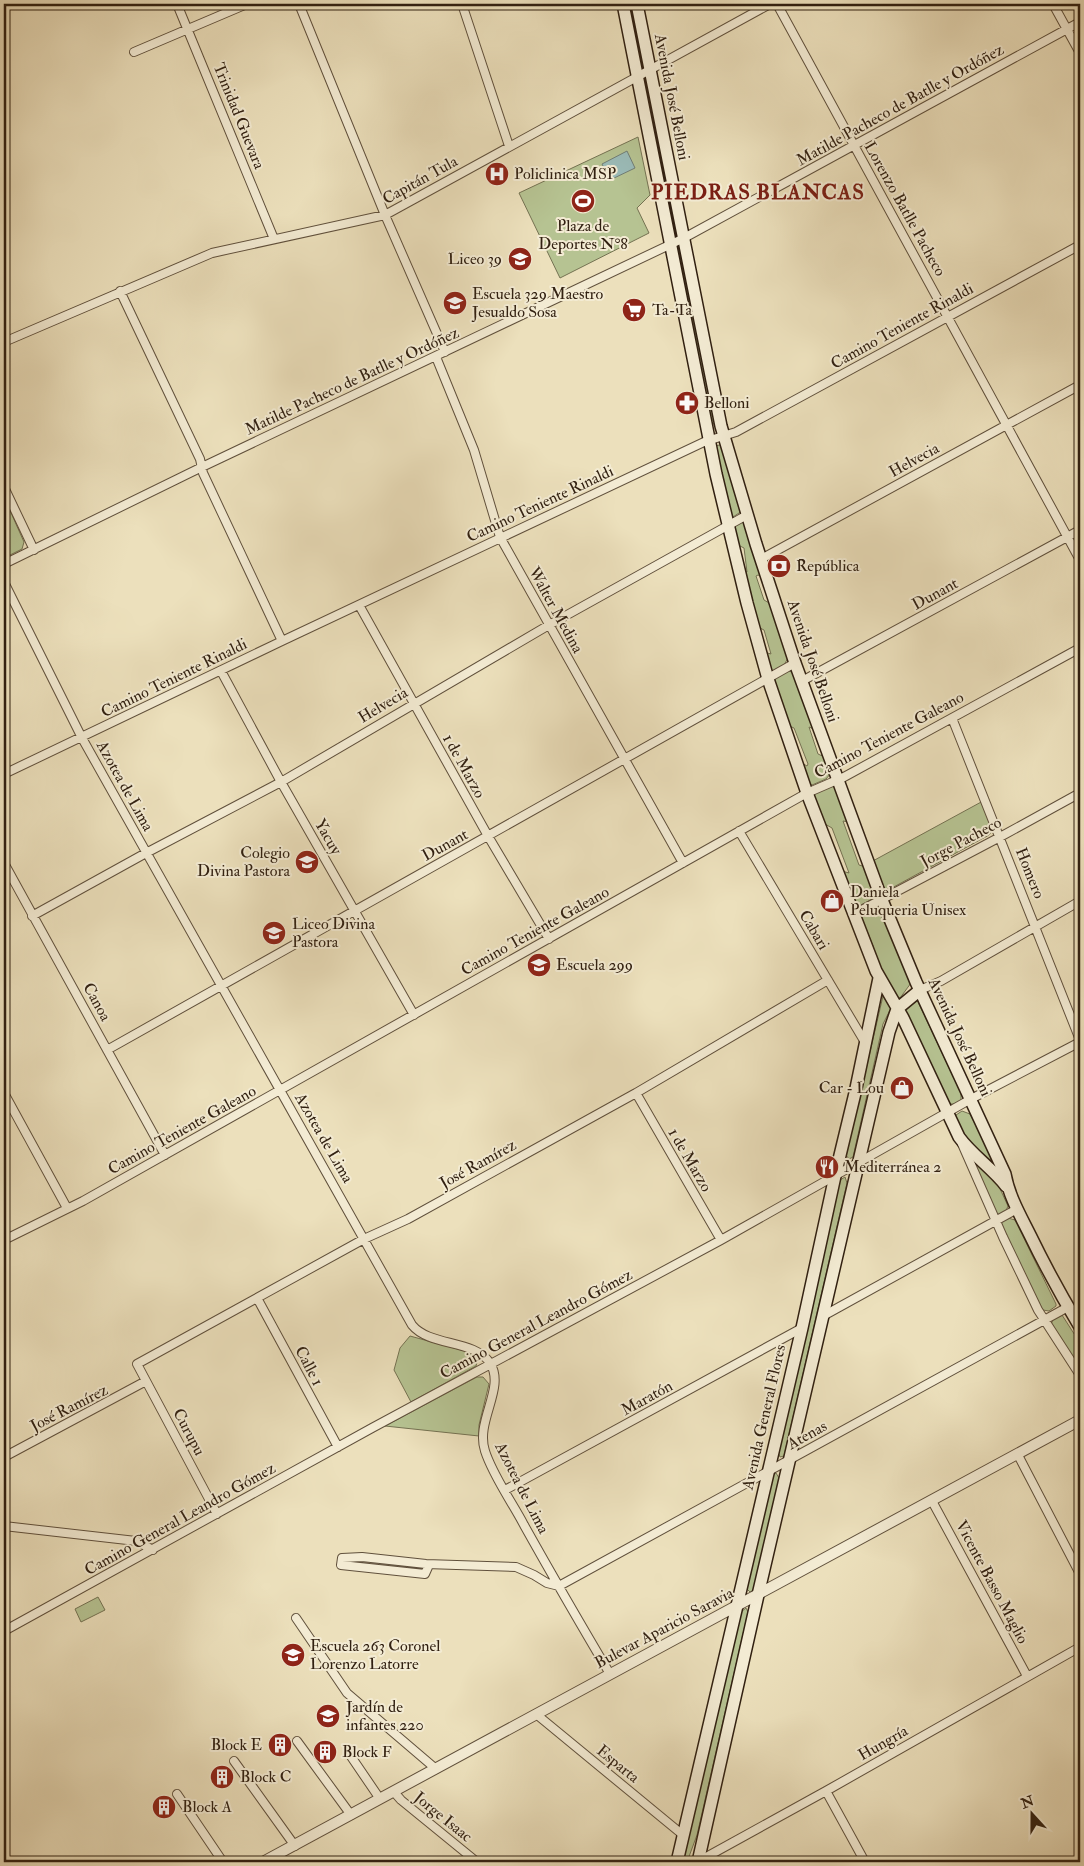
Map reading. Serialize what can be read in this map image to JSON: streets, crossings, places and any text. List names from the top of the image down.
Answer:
{
  "streets": {
    "main road": ["Avenida José Belloni", "Avenida General Flores"],
    "street": [
      "Matilde Pacheco de Batlle y Ordóñez",
      "Trinidad Guevara",
      "Capitán Tula",
      "Lorenzo Batlle Pacheco",
      "Camino Teniente Rinaldi",
      "Helvecia",
      "Dunant",
      "Walter Medina",
      "Camino Teniente Galeano",
      "1 de Marzo",
      "Azotea de Lima",
      "Yacuy",
      "Jorge Pacheco",
      "Homero",
      "Cabari",
      "Canoa",
      "José Ramírez",
      "Camino General Leandro Gómez",
      "Calle 1",
      "Maratón",
      "Curupu",
      "Atenas",
      "Vicente Basso Maglio",
      "Bulevar Aparicio Saravia",
      "Hungría",
      "Esparta",
      "Jorge Isaac"
    ]
  },
  "crossings": [
    ["Avenida José Belloni", "Matilde Pacheco de Batlle y Ordóñez"],
    ["Avenida José Belloni", "Capitán Tula"],
    ["Avenida José Belloni", "Camino Teniente Rinaldi"],
    ["Avenida José Belloni", "Helvecia"],
    ["Avenida José Belloni", "Dunant"],
    ["Avenida José Belloni", "Camino Teniente Galeano"],
    ["Avenida José Belloni", "Jorge Pacheco"],
    ["Avenida José Belloni", "Camino General Leandro Gómez"],
    ["Avenida José Belloni", "Avenida General Flores"],
    ["Avenida José Belloni", "Atenas"],
    ["Matilde Pacheco de Batlle y Ordóñez", "Lorenzo Batlle Pacheco"],
    ["Matilde Pacheco de Batlle y Ordóñez", "Walter Medina"],
    ["Trinidad Guevara", "Capitán Tula"],
    ["Lorenzo Batlle Pacheco", "Camino Teniente Rinaldi"],
    ["Lorenzo Batlle Pacheco", "Helvecia"],
    ["Lorenzo Batlle Pacheco", "Dunant"],
    ["Camino Teniente Rinaldi", "Walter Medina"],
    ["Camino Teniente Rinaldi", "1 de Marzo"],
    ["Camino Teniente Rinaldi", "Azotea de Lima"],
    ["Camino Teniente Rinaldi", "Yacuy"],
    ["Helvecia", "Walter Medina"],
    ["Helvecia", "1 de Marzo"],
    ["Helvecia", "Azotea de Lima"],
    ["Helvecia", "Yacuy"],
    ["Helvecia", "Canoa"],
    ["Dunant", "Walter Medina"],
    ["Dunant", "1 de Marzo"],
    ["Dunant", "Azotea de Lima"],
    ["Dunant", "Yacuy"],
    ["Dunant", "Canoa"],
    ["Walter Medina", "Camino Teniente Galeano"],
    ["Camino Teniente Galeano", "1 de Marzo"],
    ["Camino Teniente Galeano", "Azotea de Lima"],
    ["Camino Teniente Galeano", "Yacuy"],
    ["Camino Teniente Galeano", "Homero"],
    ["Camino Teniente Galeano", "Cabari"],
    ["Camino Teniente Galeano", "Canoa"],
    ["1 de Marzo", "José Ramírez"],
    ["1 de Marzo", "Camino General Leandro Gómez"],
    ["Azotea de Lima", "José Ramírez"],
    ["Azotea de Lima", "Camino General Leandro Gómez"],
    ["Azotea de Lima", "Maratón"],
    ["Azotea de Lima", "Atenas"],
    ["Azotea de Lima", "Bulevar Aparicio Saravia"],
    ["Jorge Pacheco", "Homero"],
    ["Homero", "Camino General Leandro Gómez"],
    ["Cabari", "José Ramírez"],
    ["Cabari", "Avenida General Flores"],
    ["José Ramírez", "Calle 1"],
    ["José Ramírez", "Curupu"],
    ["Camino General Leandro Gómez", "Calle 1"],
    ["Camino General Leandro Gómez", "Avenida General Flores"],
    ["Camino General Leandro Gómez", "Curupu"],
    ["Maratón", "Avenida General Flores"],
    ["Avenida General Flores", "Atenas"],
    ["Avenida General Flores", "Bulevar Aparicio Saravia"],
    ["Avenida General Flores", "Esparta"],
    ["Vicente Basso Maglio", "Bulevar Aparicio Saravia"],
    ["Vicente Basso Maglio", "Hungría"],
    ["Bulevar Aparicio Saravia", "Esparta"],
    ["Bulevar Aparicio Saravia", "Jorge Isaac"]
  ],
  "districts": ["PIEDRAS BLANCAS"],
  "places": {
    "hospital": ["Policlinica MSP"],
    "sports": ["Plaza de Deportes N°8"],
    "school or university": [
      "Liceo 39",
      "Escuela 329 Maestro Jesualdo Sosa",
      "Colegio Divina Pastora",
      "Liceo Divina Pastora",
      "Escuela 299",
      "Escuela 263 Coronel Lorenzo Latorre",
      "Jardín de infantes 220"
    ],
    "supermarket": ["Ta-Ta"],
    "pharmacy": ["Belloni"],
    "bank": ["República"],
    "shop": ["Daniela Peluqueria Unisex", "Car - Lou"],
    "restaurant": ["Mediterránea 2"],
    "building": [
      "Block E",
      "Block F",
      "Block C",
      "Block A"
    ]
  },
  "north": "top"
}
